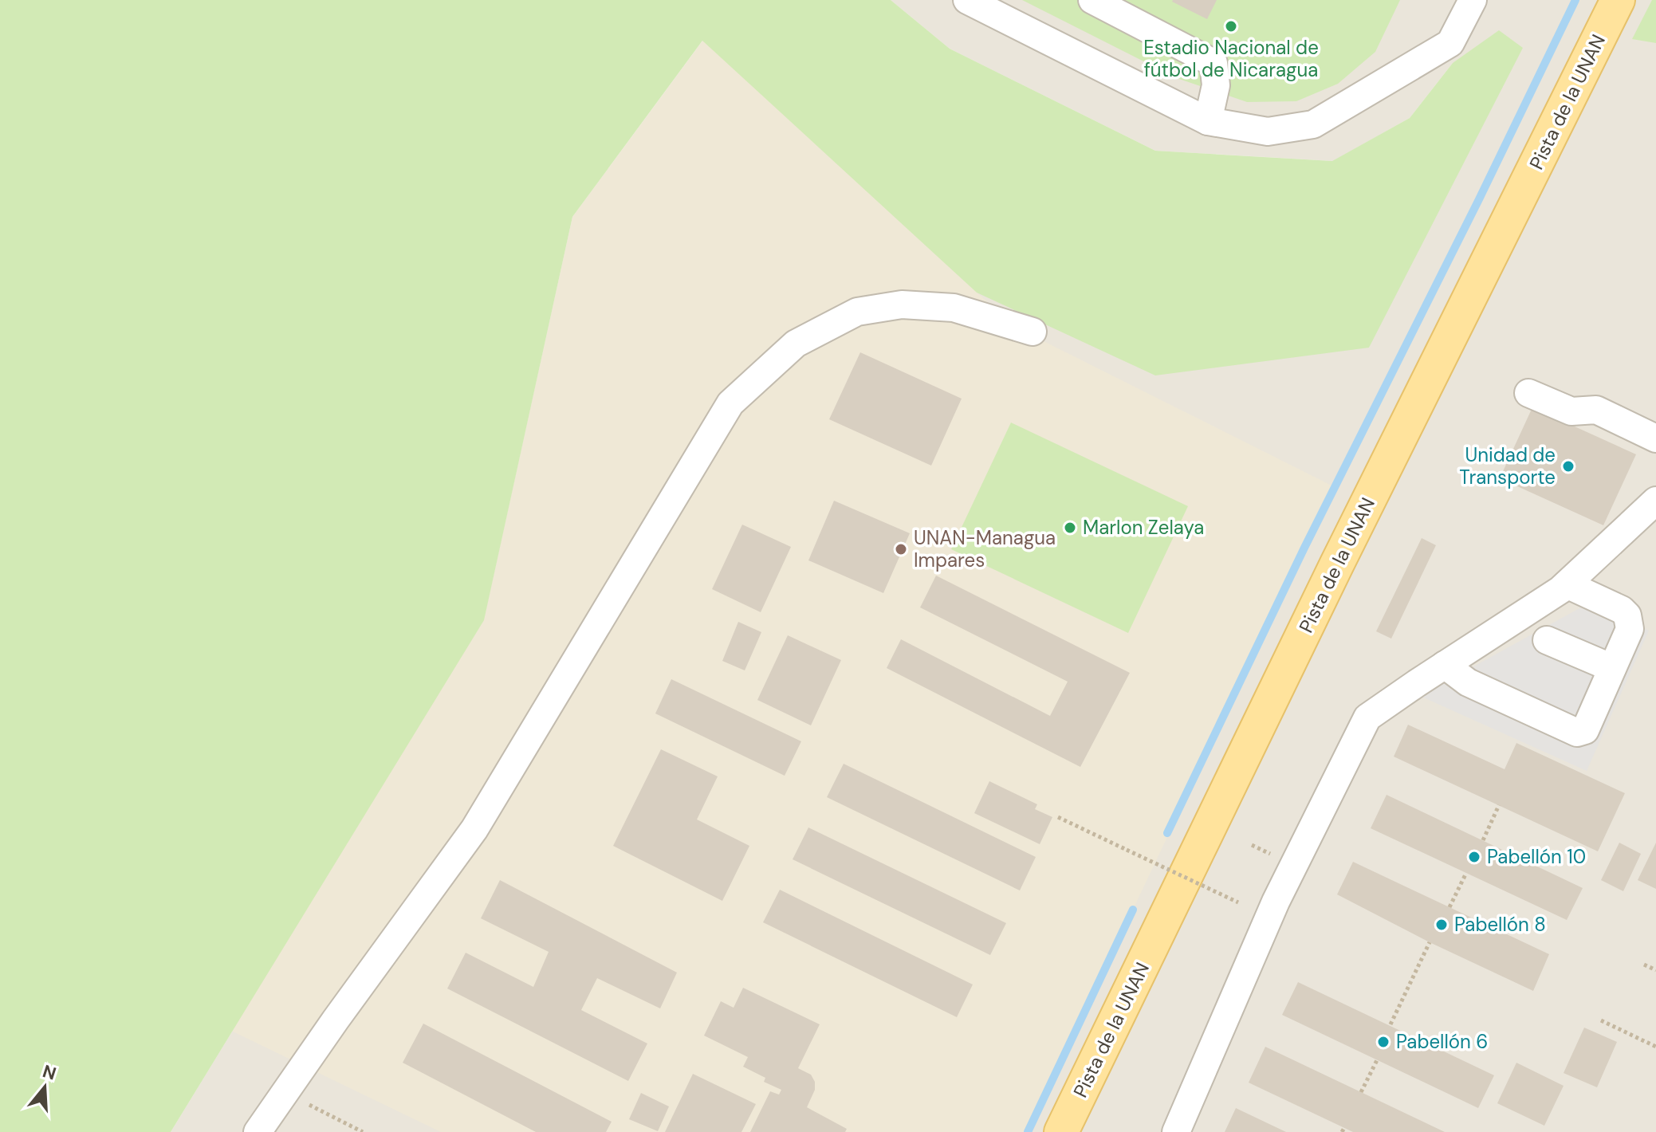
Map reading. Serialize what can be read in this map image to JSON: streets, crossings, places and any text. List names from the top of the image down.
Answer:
{
  "streets": {
    "main road": ["Pista de la UNAN"]
  },
  "places": [
    "Estadio Nacional de fútbol de Nicaragua",
    "Unidad de Transporte",
    "Marlon Zelaya",
    "UNAN-Managua Impares",
    "Pabellón 10",
    "Pabellón 8",
    "Pabellón 6"
  ],
  "north": "top"
}
